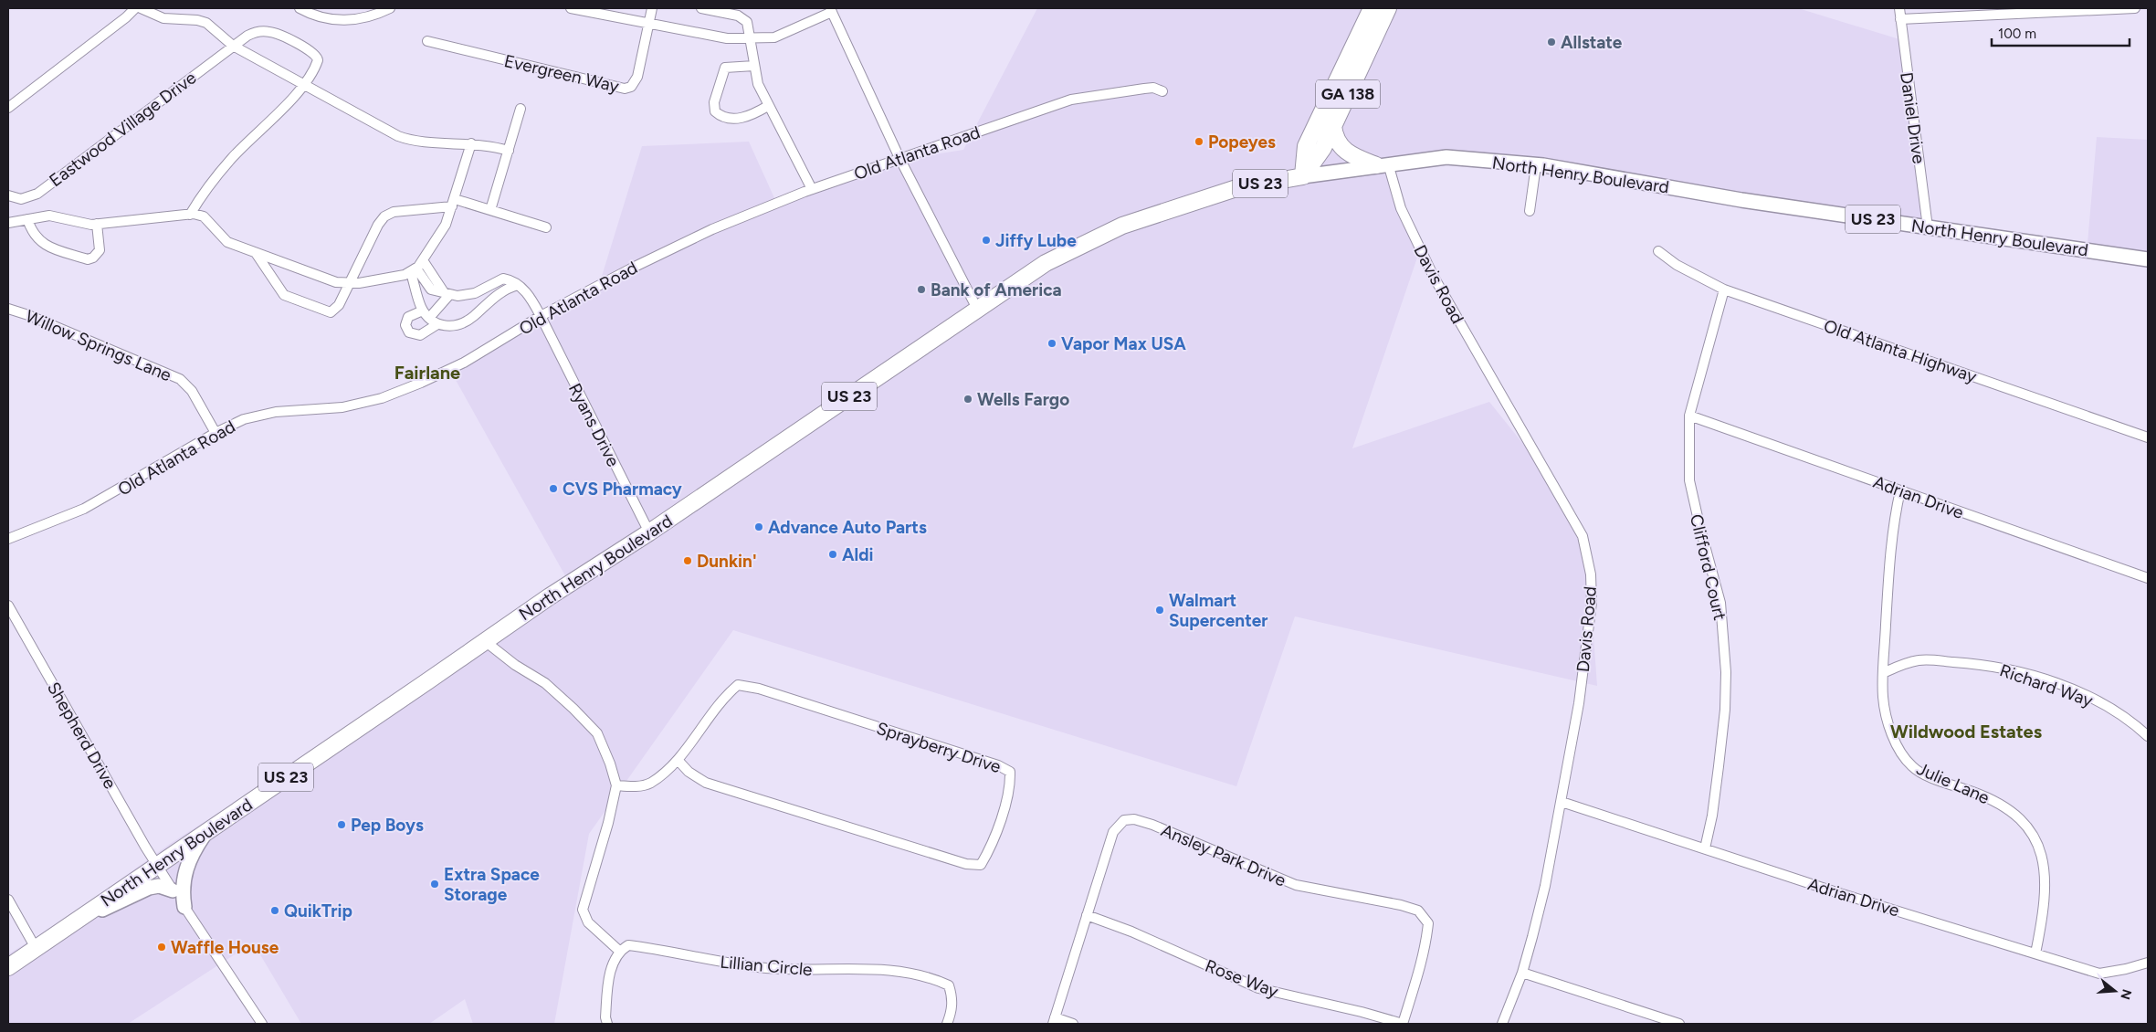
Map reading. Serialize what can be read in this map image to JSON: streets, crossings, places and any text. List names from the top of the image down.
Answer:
{
  "streets": {
    "highway": ["GA 138", "North Henry Boulevard", "US 23"],
    "street": [
      "Evergreen Way",
      "Daniel Drive",
      "Eastwood Village Drive",
      "Old Atlanta Road",
      "Davis Road",
      "Willow Springs Lane",
      "Old Atlanta Highway",
      "Ryans Drive",
      "Adrian Drive",
      "Clifford Court",
      "Richard Way",
      "Shepherd Drive",
      "Sprayberry Drive",
      "Julie Lane",
      "Ansley Park Drive",
      "Lillian Circle",
      "Rose Way"
    ]
  },
  "crossings": [
    ["GA 138", "North Henry Boulevard"],
    ["Daniel Drive", "North Henry Boulevard"],
    ["Old Atlanta Road", "Willow Springs Lane"],
    ["Old Atlanta Road", "Ryans Drive"],
    ["North Henry Boulevard", "Davis Road"],
    ["North Henry Boulevard", "Ryans Drive"],
    ["North Henry Boulevard", "Shepherd Drive"],
    ["Davis Road", "Adrian Drive"],
    ["Old Atlanta Highway", "Clifford Court"],
    ["Adrian Drive", "Clifford Court"],
    ["Adrian Drive", "Julie Lane"],
    ["Richard Way", "Julie Lane"],
    ["Ansley Park Drive", "Rose Way"]
  ],
  "districts": ["Fairlane", "Wildwood Estates"],
  "places": [
    "Allstate",
    "Popeyes",
    "Jiffy Lube",
    "Bank of America",
    "Vapor Max USA",
    "Wells Fargo",
    "CVS Pharmacy",
    "Advance Auto Parts",
    "Aldi",
    "Dunkin'",
    "Walmart Supercenter",
    "Pep Boys",
    "Extra Space Storage",
    "QuikTrip",
    "Waffle House"
  ],
  "scale_bar": "100 m",
  "north": "right"
}
